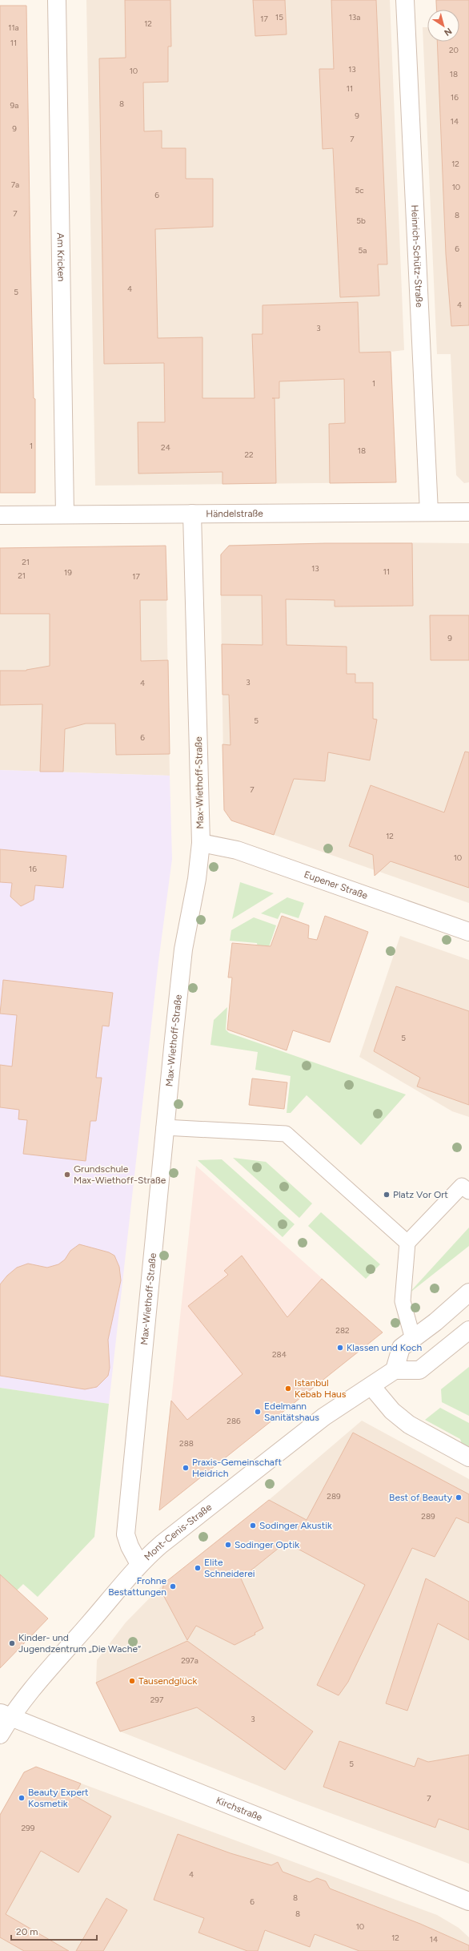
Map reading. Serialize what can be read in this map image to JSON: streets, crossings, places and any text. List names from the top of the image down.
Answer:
{
  "streets": {
    "street": [
      "Heinrich-Schütz-Straße",
      "Am Kricken",
      "Händelstraße",
      "Max-Wiethoff-Straße",
      "Eupener Straße",
      "Mont-Cenis-Straße",
      "Kirchstraße"
    ]
  },
  "crossings": [
    ["Heinrich-Schütz-Straße", "Händelstraße"],
    ["Am Kricken", "Händelstraße"],
    ["Händelstraße", "Max-Wiethoff-Straße"],
    ["Max-Wiethoff-Straße", "Eupener Straße"],
    ["Max-Wiethoff-Straße", "Mont-Cenis-Straße"],
    ["Mont-Cenis-Straße", "Kirchstraße"]
  ],
  "places": [
    "Grundschule Max-Wiethoff-Straße",
    "Platz Vor Ort",
    "Klassen und Koch",
    "Istanbul Kebab Haus",
    "Edelmann Sanitätshaus",
    "Praxis-Gemeinschaft Heidrich",
    "Best of Beauty",
    "Sodinger Akustik",
    "Sodinger Optik",
    "Elite Schneiderei",
    "Frohne Bestattungen",
    "Kinder- und Jugendzentrum „Die Wache“",
    "Tausendglück",
    "Beauty Expert Kosmetik"
  ],
  "house_numbers": [
    "15",
    "13a",
    "17",
    "12",
    "11a",
    "11",
    "20",
    "13",
    "10",
    "18",
    "11",
    "16",
    "8",
    "9a",
    "9",
    "14",
    "9",
    "7",
    "12",
    "7a",
    "10",
    "5c",
    "6",
    "7",
    "8",
    "5b",
    "6",
    "5a",
    "4",
    "5",
    "4",
    "3",
    "1",
    "1",
    "24",
    "18",
    "22",
    "21",
    "13",
    "11",
    "19",
    "21",
    "17",
    "9",
    "3",
    "4",
    "5",
    "6",
    "7",
    "12",
    "10",
    "16",
    "5",
    "282",
    "284",
    "286",
    "288",
    "289",
    "289",
    "297a",
    "297",
    "3",
    "5",
    "7",
    "299",
    "4",
    "8",
    "6",
    "8",
    "10",
    "12",
    "14"
  ],
  "scale_bar": "20 m",
  "north": "bottom right"
}
